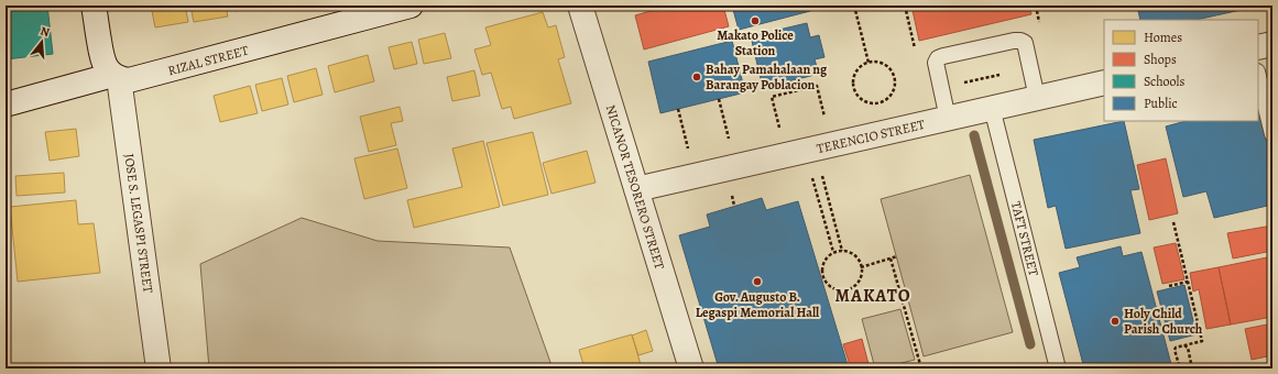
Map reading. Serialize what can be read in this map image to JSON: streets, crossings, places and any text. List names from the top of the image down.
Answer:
{
  "streets": {
    "street": [
      "RIZAL STREET",
      "TERENCIO STREET",
      "NICANOR TESORERO STREET",
      "JOSE S. LEGASPI STREET"
    ],
    "lane": ["TAFT STREET"]
  },
  "crossings": [
    ["RIZAL STREET", "JOSE S. LEGASPI STREET"],
    ["TERENCIO STREET", "NICANOR TESORERO STREET"],
    ["TERENCIO STREET", "TAFT STREET"]
  ],
  "districts": ["MAKATO"],
  "places": [
    "Makato Police Station",
    "Bahay Pamahalaan ng Barangay Poblacion",
    "Gov. Augusto B. Legaspi Memorial Hall",
    "Holy Child Parish Church"
  ],
  "legend": [
    "Homes",
    "Shops",
    "Schools",
    "Public"
  ],
  "north": "top"
}
